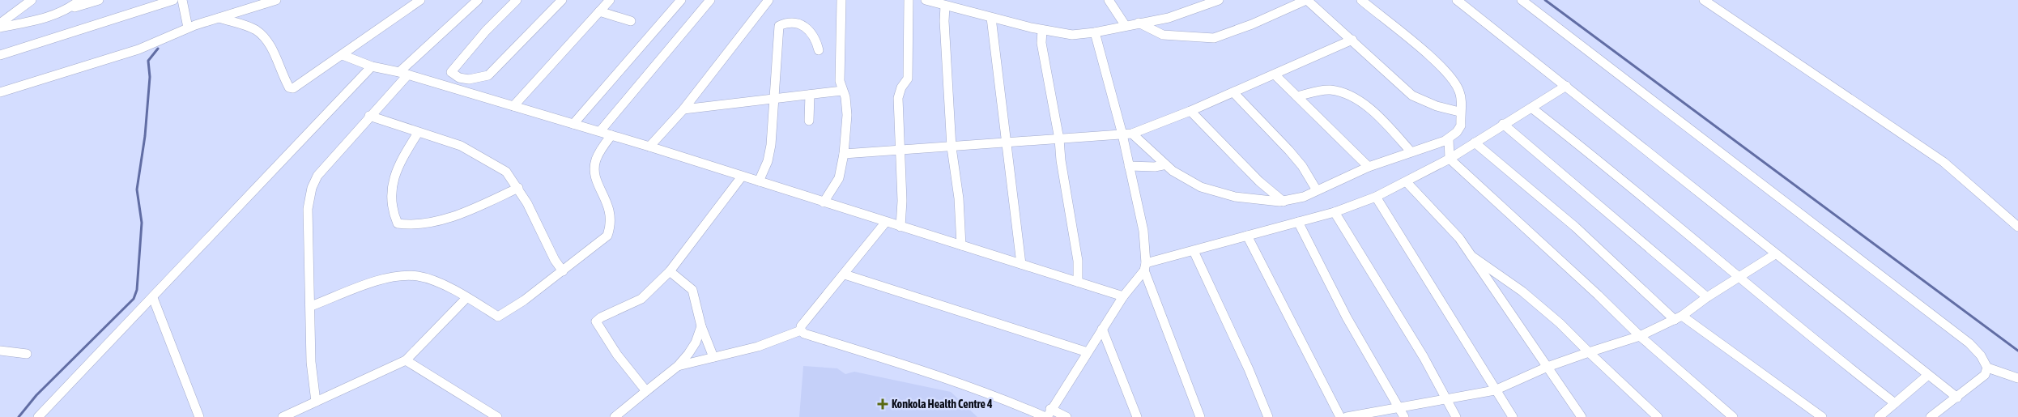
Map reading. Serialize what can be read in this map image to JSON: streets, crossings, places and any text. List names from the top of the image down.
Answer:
{
  "places": {
    "health": ["Konkola Health Centre 4"]
  }
}
